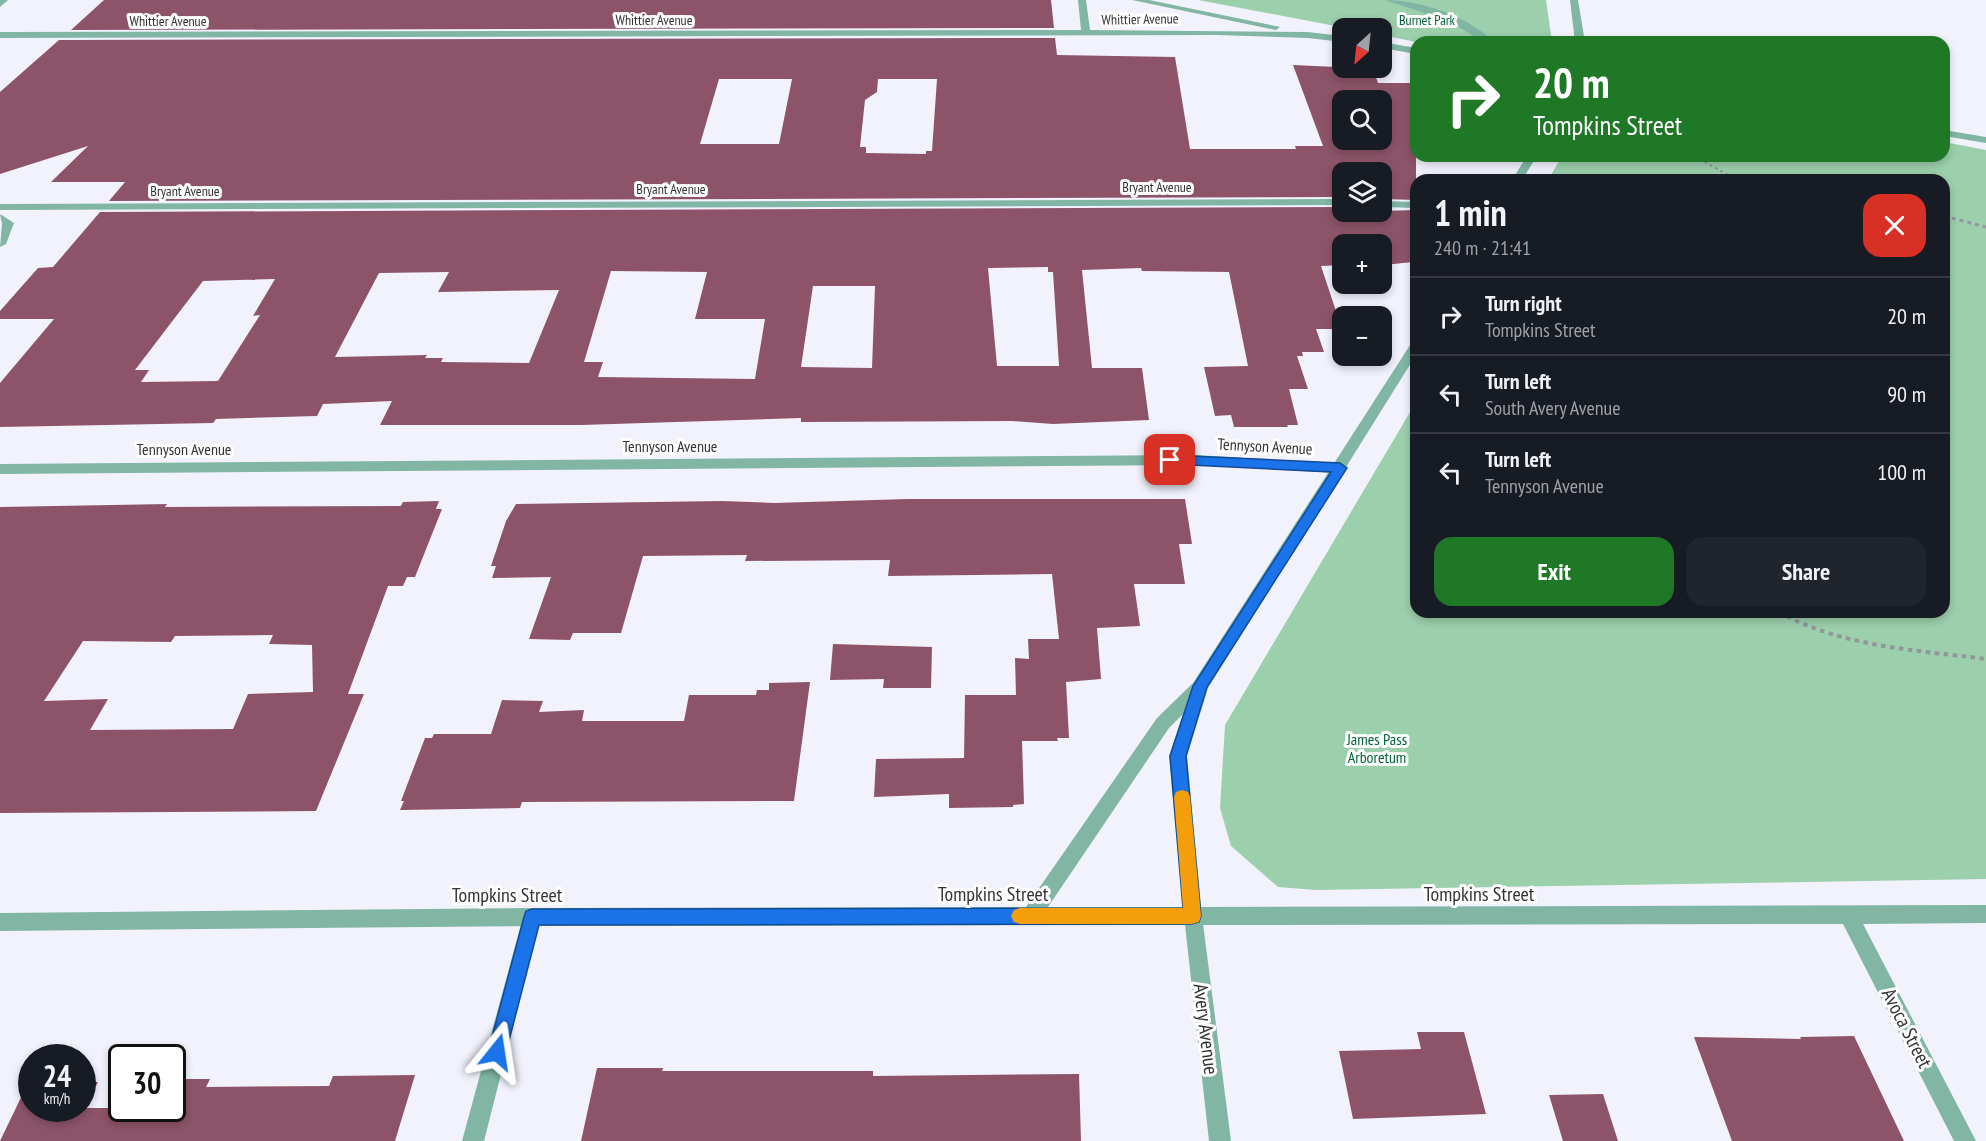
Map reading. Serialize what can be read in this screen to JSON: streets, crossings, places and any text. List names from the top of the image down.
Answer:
{
  "streets": {
    "street": [
      "Whittier Avenue",
      "Bryant Avenue",
      "Tennyson Avenue",
      "Tompkins Street",
      "Avoca Street",
      "Avery Avenue"
    ]
  },
  "crossings": [
    ["Tompkins Street", "Avoca Street"],
    ["Tompkins Street", "Avery Avenue"]
  ],
  "parks": ["Burnet Park", "James Pass Arboretum"],
  "north": "bottom left",
  "page": {
    "map_buttons": ["+", "−"],
    "turn": ["20 m", "Tompkins Street"],
    "heading": ["1 min", "240 m · 21:41"],
    "list": [
      {
        "name": "Turn right",
        "note": "Tompkins Street",
        "value": "20 m"
      },
      {
        "name": "Turn left",
        "note": "South Avery Avenue",
        "value": "90 m"
      },
      {
        "name": "Turn left",
        "note": "Tennyson Avenue",
        "value": "100 m"
      }
    ],
    "buttons": ["Exit", "Share"],
    "speed": "24 km/h",
    "limit": "30"
  }
}
